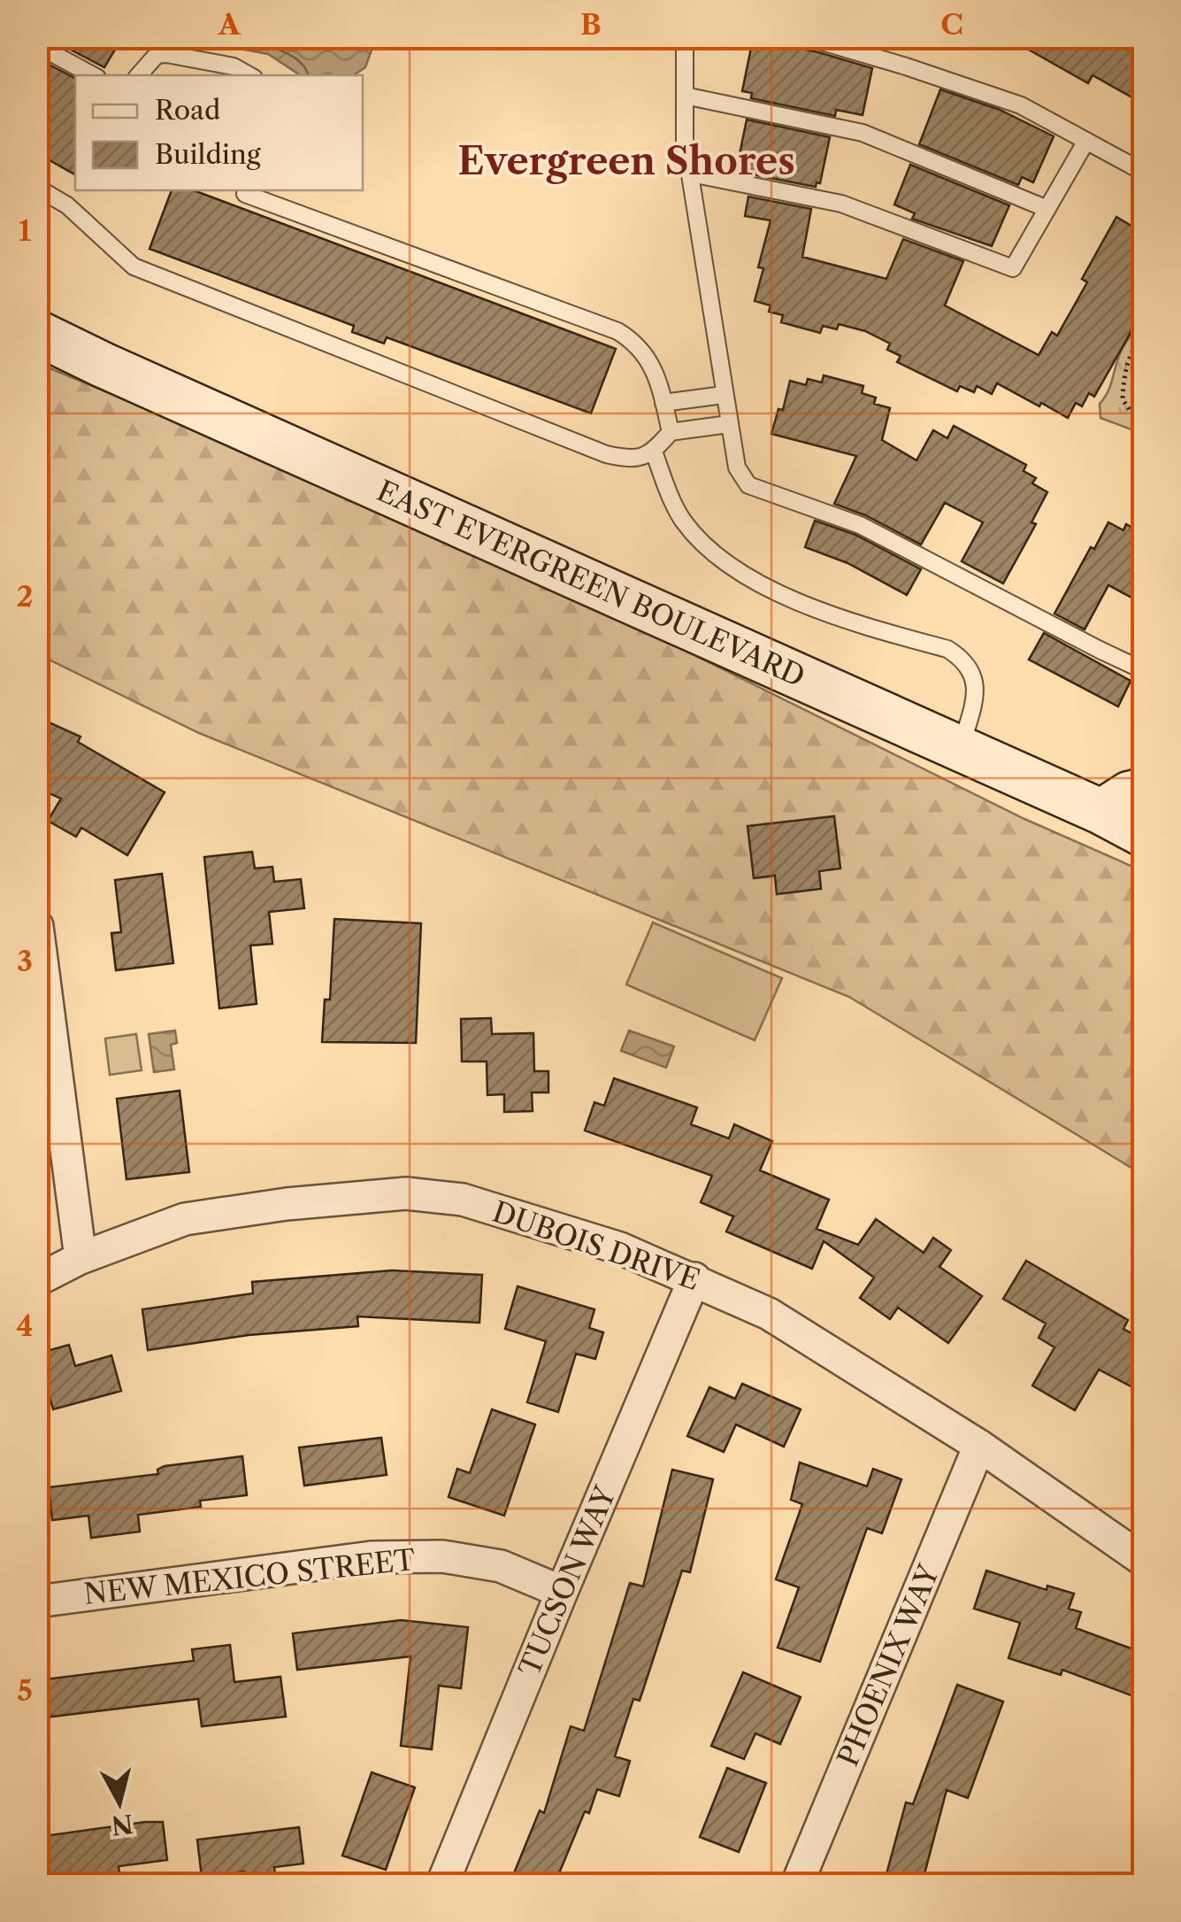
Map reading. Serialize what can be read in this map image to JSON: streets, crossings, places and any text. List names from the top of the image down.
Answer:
{
  "streets": {
    "street": [
      "EAST EVERGREEN BOULEVARD",
      "DUBOIS DRIVE",
      "NEW MEXICO STREET",
      "TUCSON WAY",
      "PHOENIX WAY"
    ]
  },
  "crossings": [
    ["DUBOIS DRIVE", "TUCSON WAY"],
    ["DUBOIS DRIVE", "PHOENIX WAY"],
    ["NEW MEXICO STREET", "TUCSON WAY"]
  ],
  "districts": ["Evergreen Shores"],
  "legend": ["Road", "Building"],
  "north": "bottom",
  "grid": {
    "columns": ["A", "B", "C"],
    "rows": [
      "1",
      "2",
      "3",
      "4",
      "5"
    ]
  }
}
